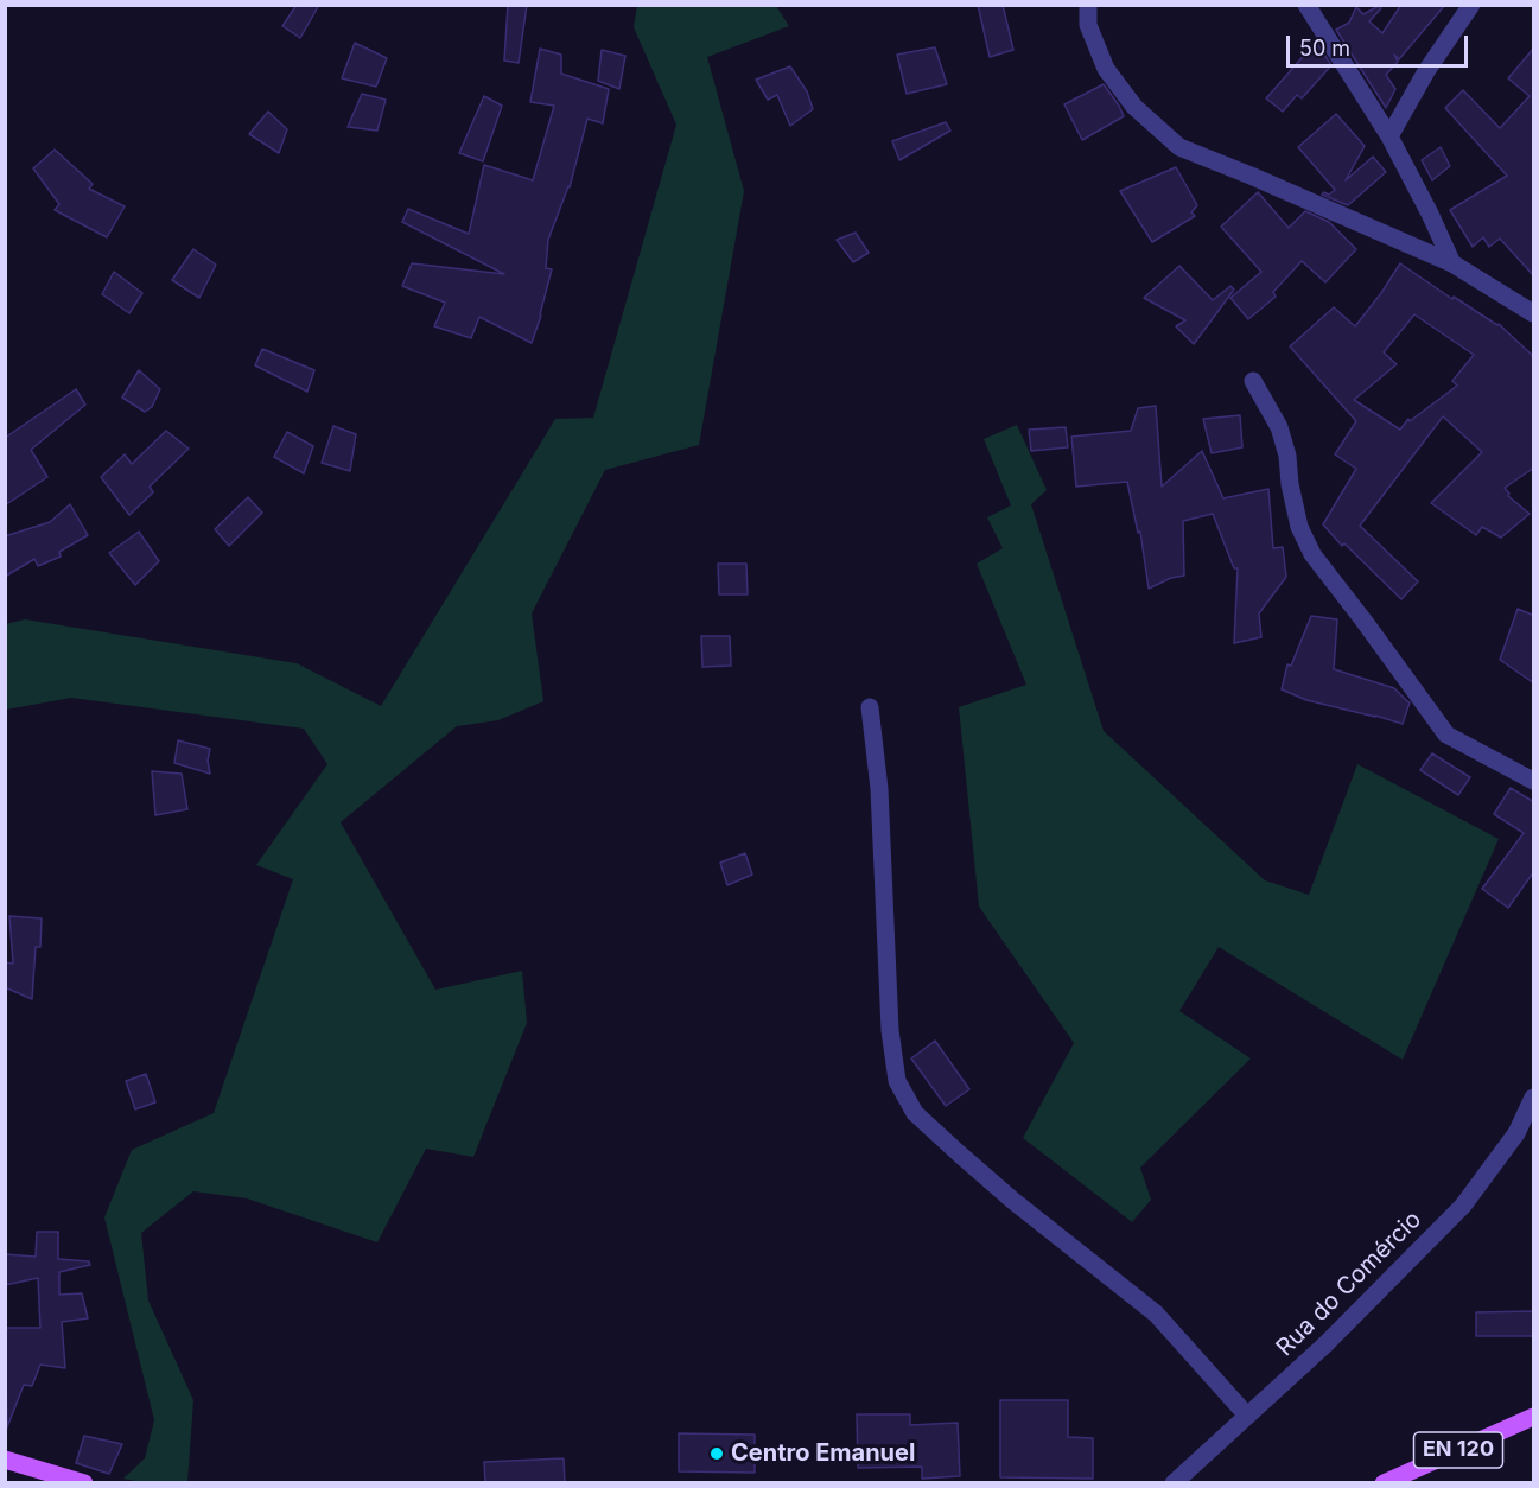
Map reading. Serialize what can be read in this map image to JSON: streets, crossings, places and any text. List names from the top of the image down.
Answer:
{
  "streets": {
    "main road": ["EN 120"],
    "street": ["Rua do Comércio"]
  },
  "places": ["Centro Emanuel"],
  "scale_bar": "50 m"
}
